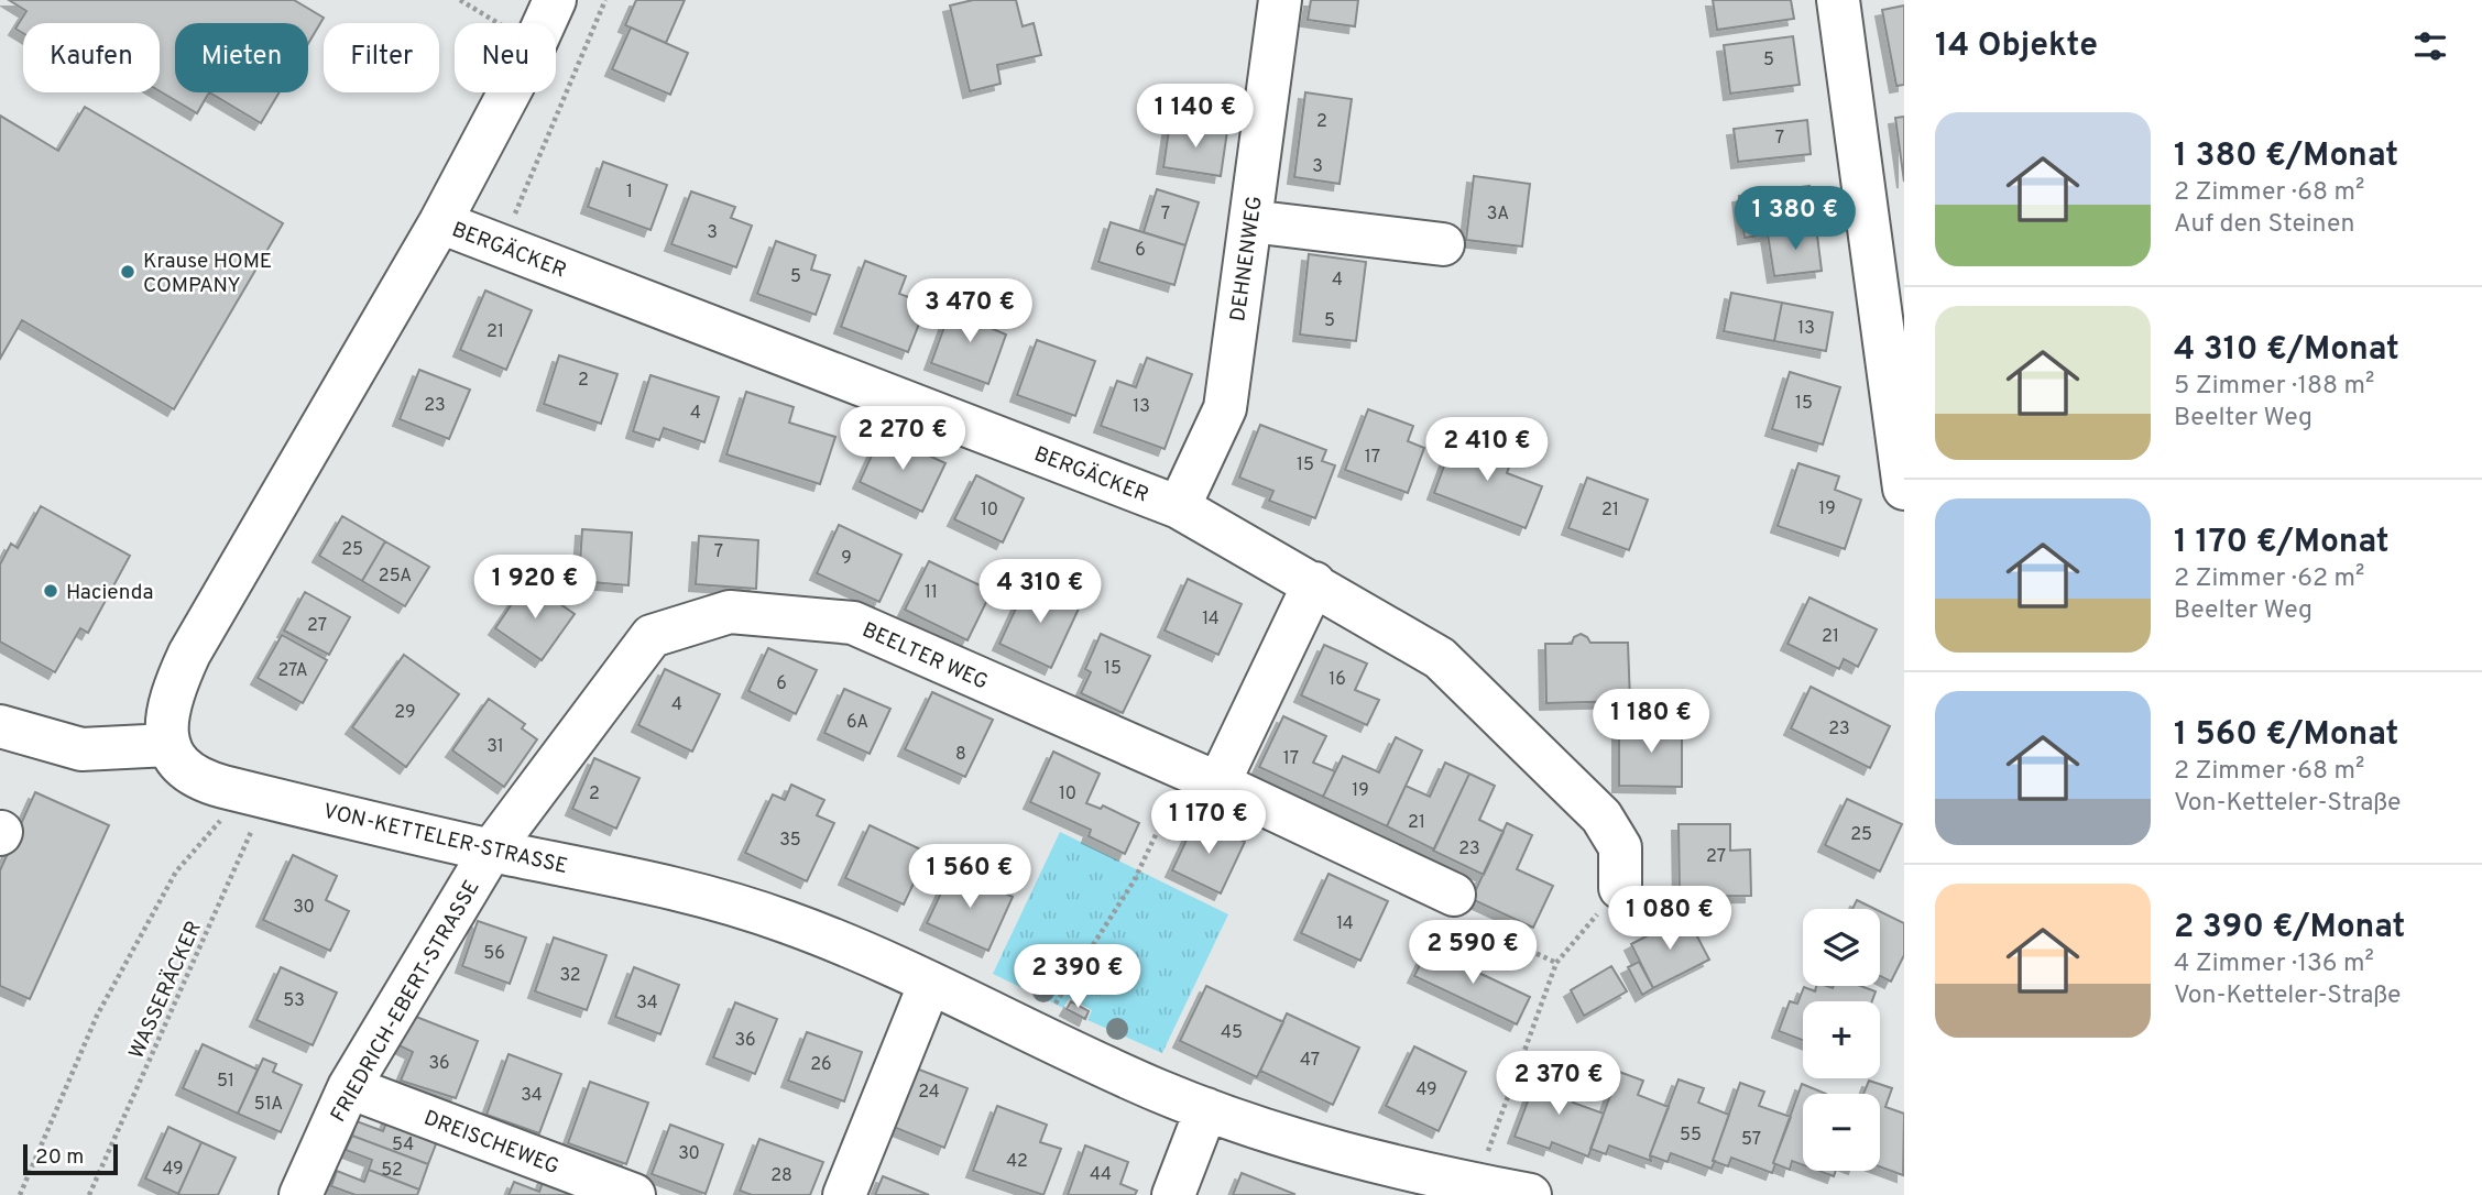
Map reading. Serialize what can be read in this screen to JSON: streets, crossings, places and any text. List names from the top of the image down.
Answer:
{
  "streets": {
    "street": [
      "BERGÄCKER",
      "DEHNENWEG",
      "BEELTER WEG",
      "VON-KETTELER-STRASSE",
      "FRIEDRICH-EBERT-STRASSE",
      "DREISCHEWEG"
    ],
    "path": ["WASSERÄCKER"]
  },
  "crossings": [
    ["BERGÄCKER", "DEHNENWEG"],
    ["BEELTER WEG", "VON-KETTELER-STRASSE"],
    ["BEELTER WEG", "FRIEDRICH-EBERT-STRASSE"],
    ["VON-KETTELER-STRASSE", "WASSERÄCKER"],
    ["VON-KETTELER-STRASSE", "FRIEDRICH-EBERT-STRASSE"],
    ["FRIEDRICH-EBERT-STRASSE", "DREISCHEWEG"]
  ],
  "places": ["Krause HOME COMPANY", "Hacienda"],
  "house_numbers": [
    "5",
    "2",
    "7",
    "3",
    "1",
    "7",
    "3A",
    "3",
    "6",
    "5",
    "4",
    "5",
    "13",
    "21",
    "2",
    "15",
    "23",
    "13",
    "4",
    "17",
    "15",
    "19",
    "10",
    "21",
    "25",
    "7",
    "9",
    "25A",
    "11",
    "14",
    "27",
    "21",
    "15",
    "27A",
    "16",
    "6",
    "4",
    "29",
    "6A",
    "23",
    "31",
    "8",
    "17",
    "19",
    "2",
    "10",
    "21",
    "25",
    "35",
    "23",
    "27",
    "30",
    "14",
    "56",
    "32",
    "53",
    "34",
    "45",
    "36",
    "47",
    "36",
    "26",
    "51",
    "49",
    "24",
    "34",
    "51A",
    "55",
    "57",
    "54",
    "30",
    "42",
    "49",
    "52",
    "44",
    "28"
  ],
  "scale_bar": "20 m",
  "page": {
    "heading": "14 Objekte",
    "chip": [
      "Kaufen",
      "Mieten",
      "Filter",
      "Neu"
    ],
    "price": [
      "1 140 €",
      "1 380 €",
      "3 470 €",
      "2 270 €",
      "2 410 €",
      "1 920 €",
      "4 310 €",
      "1 180 €",
      "1 170 €",
      "1 560 €",
      "1 080 €",
      "2 590 €",
      "2 390 €",
      "2 370 €"
    ],
    "list": [
      {
        "name": "1 380 €/Monat",
        "note": "2 Zimmer · 68 m² · Auf den Steinen"
      },
      {
        "name": "4 310 €/Monat",
        "note": "5 Zimmer · 188 m² · Beelter Weg"
      },
      {
        "name": "1 170 €/Monat",
        "note": "2 Zimmer · 62 m² · Beelter Weg"
      },
      {
        "name": "1 560 €/Monat",
        "note": "2 Zimmer · 68 m² · Von-Ketteler-Straße"
      },
      {
        "name": "2 390 €/Monat",
        "note": "4 Zimmer · 136 m² · Von-Ketteler-Straße"
      }
    ],
    "map_buttons": ["+", "−"],
    "scale": "20 m"
  }
}
